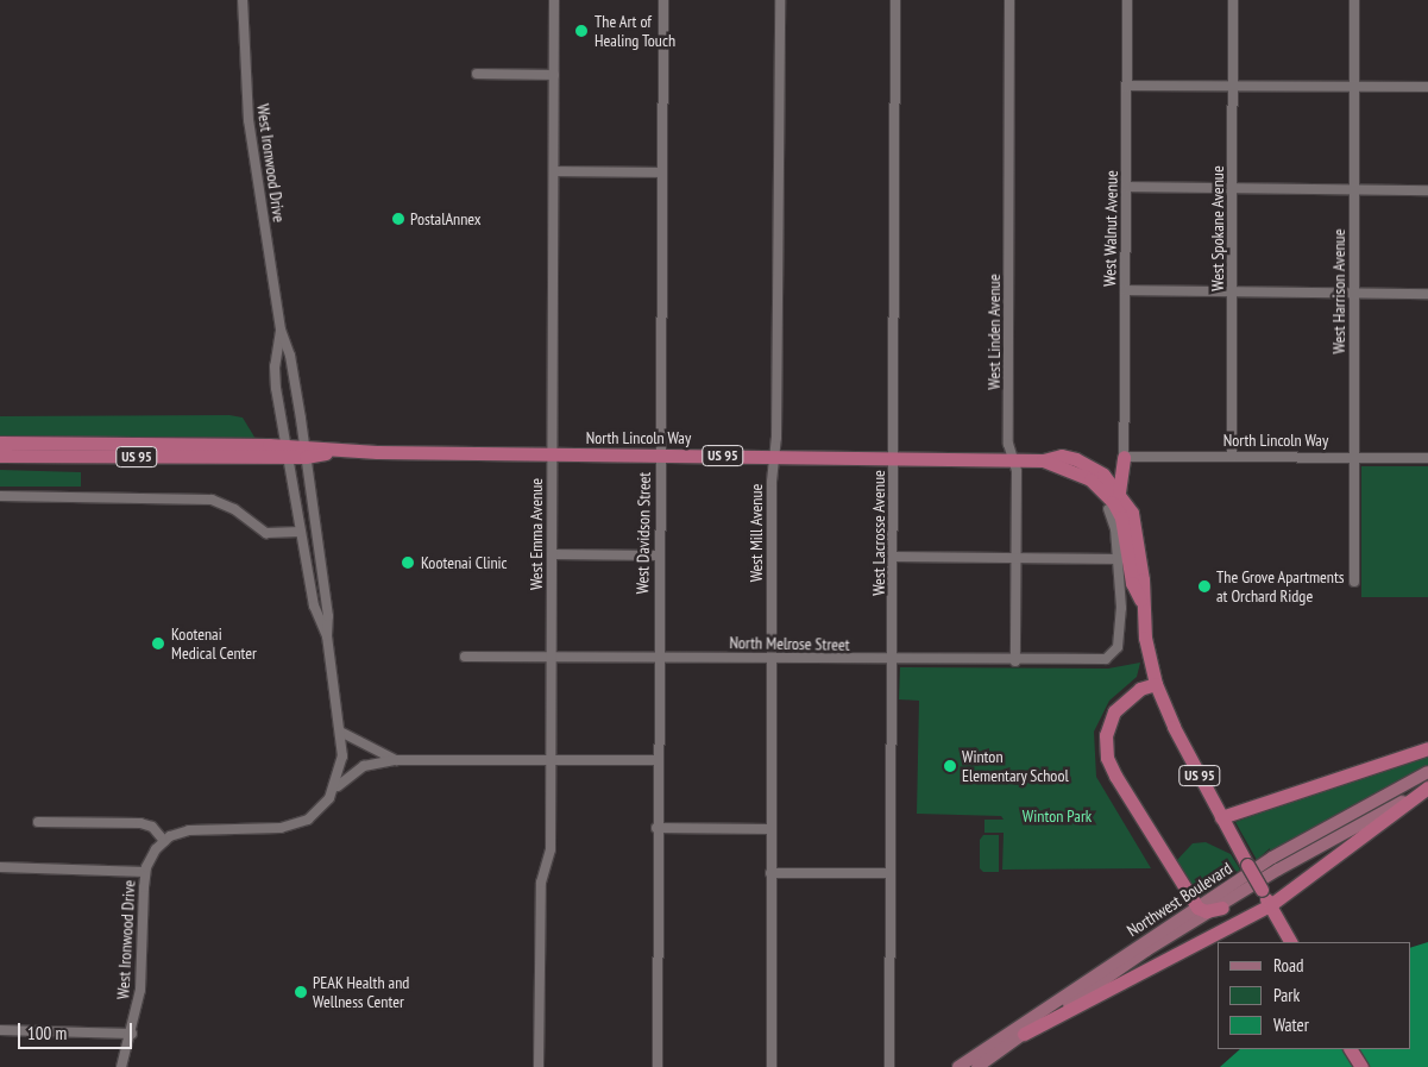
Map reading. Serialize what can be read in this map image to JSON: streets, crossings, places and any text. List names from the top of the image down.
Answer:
{
  "streets": {
    "highway": ["North Lincoln Way", "US 95"],
    "main road": ["Northwest Boulevard"],
    "street": [
      "West Ironwood Drive",
      "West Walnut Avenue",
      "West Spokane Avenue",
      "West Harrison Avenue",
      "West Linden Avenue",
      "West Davidson Street",
      "West Mill Avenue",
      "West Lacrosse Avenue",
      "West Emma Avenue",
      "North Melrose Street"
    ]
  },
  "crossings": [
    ["West Ironwood Drive", "North Lincoln Way"],
    ["West Ironwood Drive", "US 95"],
    ["West Walnut Avenue", "North Lincoln Way"],
    ["West Spokane Avenue", "North Lincoln Way"],
    ["West Harrison Avenue", "North Lincoln Way"],
    ["West Linden Avenue", "North Lincoln Way"],
    ["West Linden Avenue", "US 95"],
    ["West Linden Avenue", "North Melrose Street"],
    ["North Lincoln Way", "US 95"],
    ["North Lincoln Way", "West Davidson Street"],
    ["North Lincoln Way", "West Mill Avenue"],
    ["North Lincoln Way", "West Lacrosse Avenue"],
    ["North Lincoln Way", "West Emma Avenue"],
    ["West Davidson Street", "North Melrose Street"],
    ["West Mill Avenue", "North Melrose Street"],
    ["West Lacrosse Avenue", "North Melrose Street"],
    ["West Emma Avenue", "North Melrose Street"]
  ],
  "parks": ["Winton Park"],
  "places": [
    "The Art of Healing Touch",
    "PostalAnnex",
    "Kootenai Clinic",
    "The Grove Apartments at Orchard Ridge",
    "Kootenai Medical Center",
    "Winton Elementary School",
    "PEAK Health and Wellness Center"
  ],
  "legend": ["Road", "Park", "Water"],
  "scale_bar": "100 m"
}
